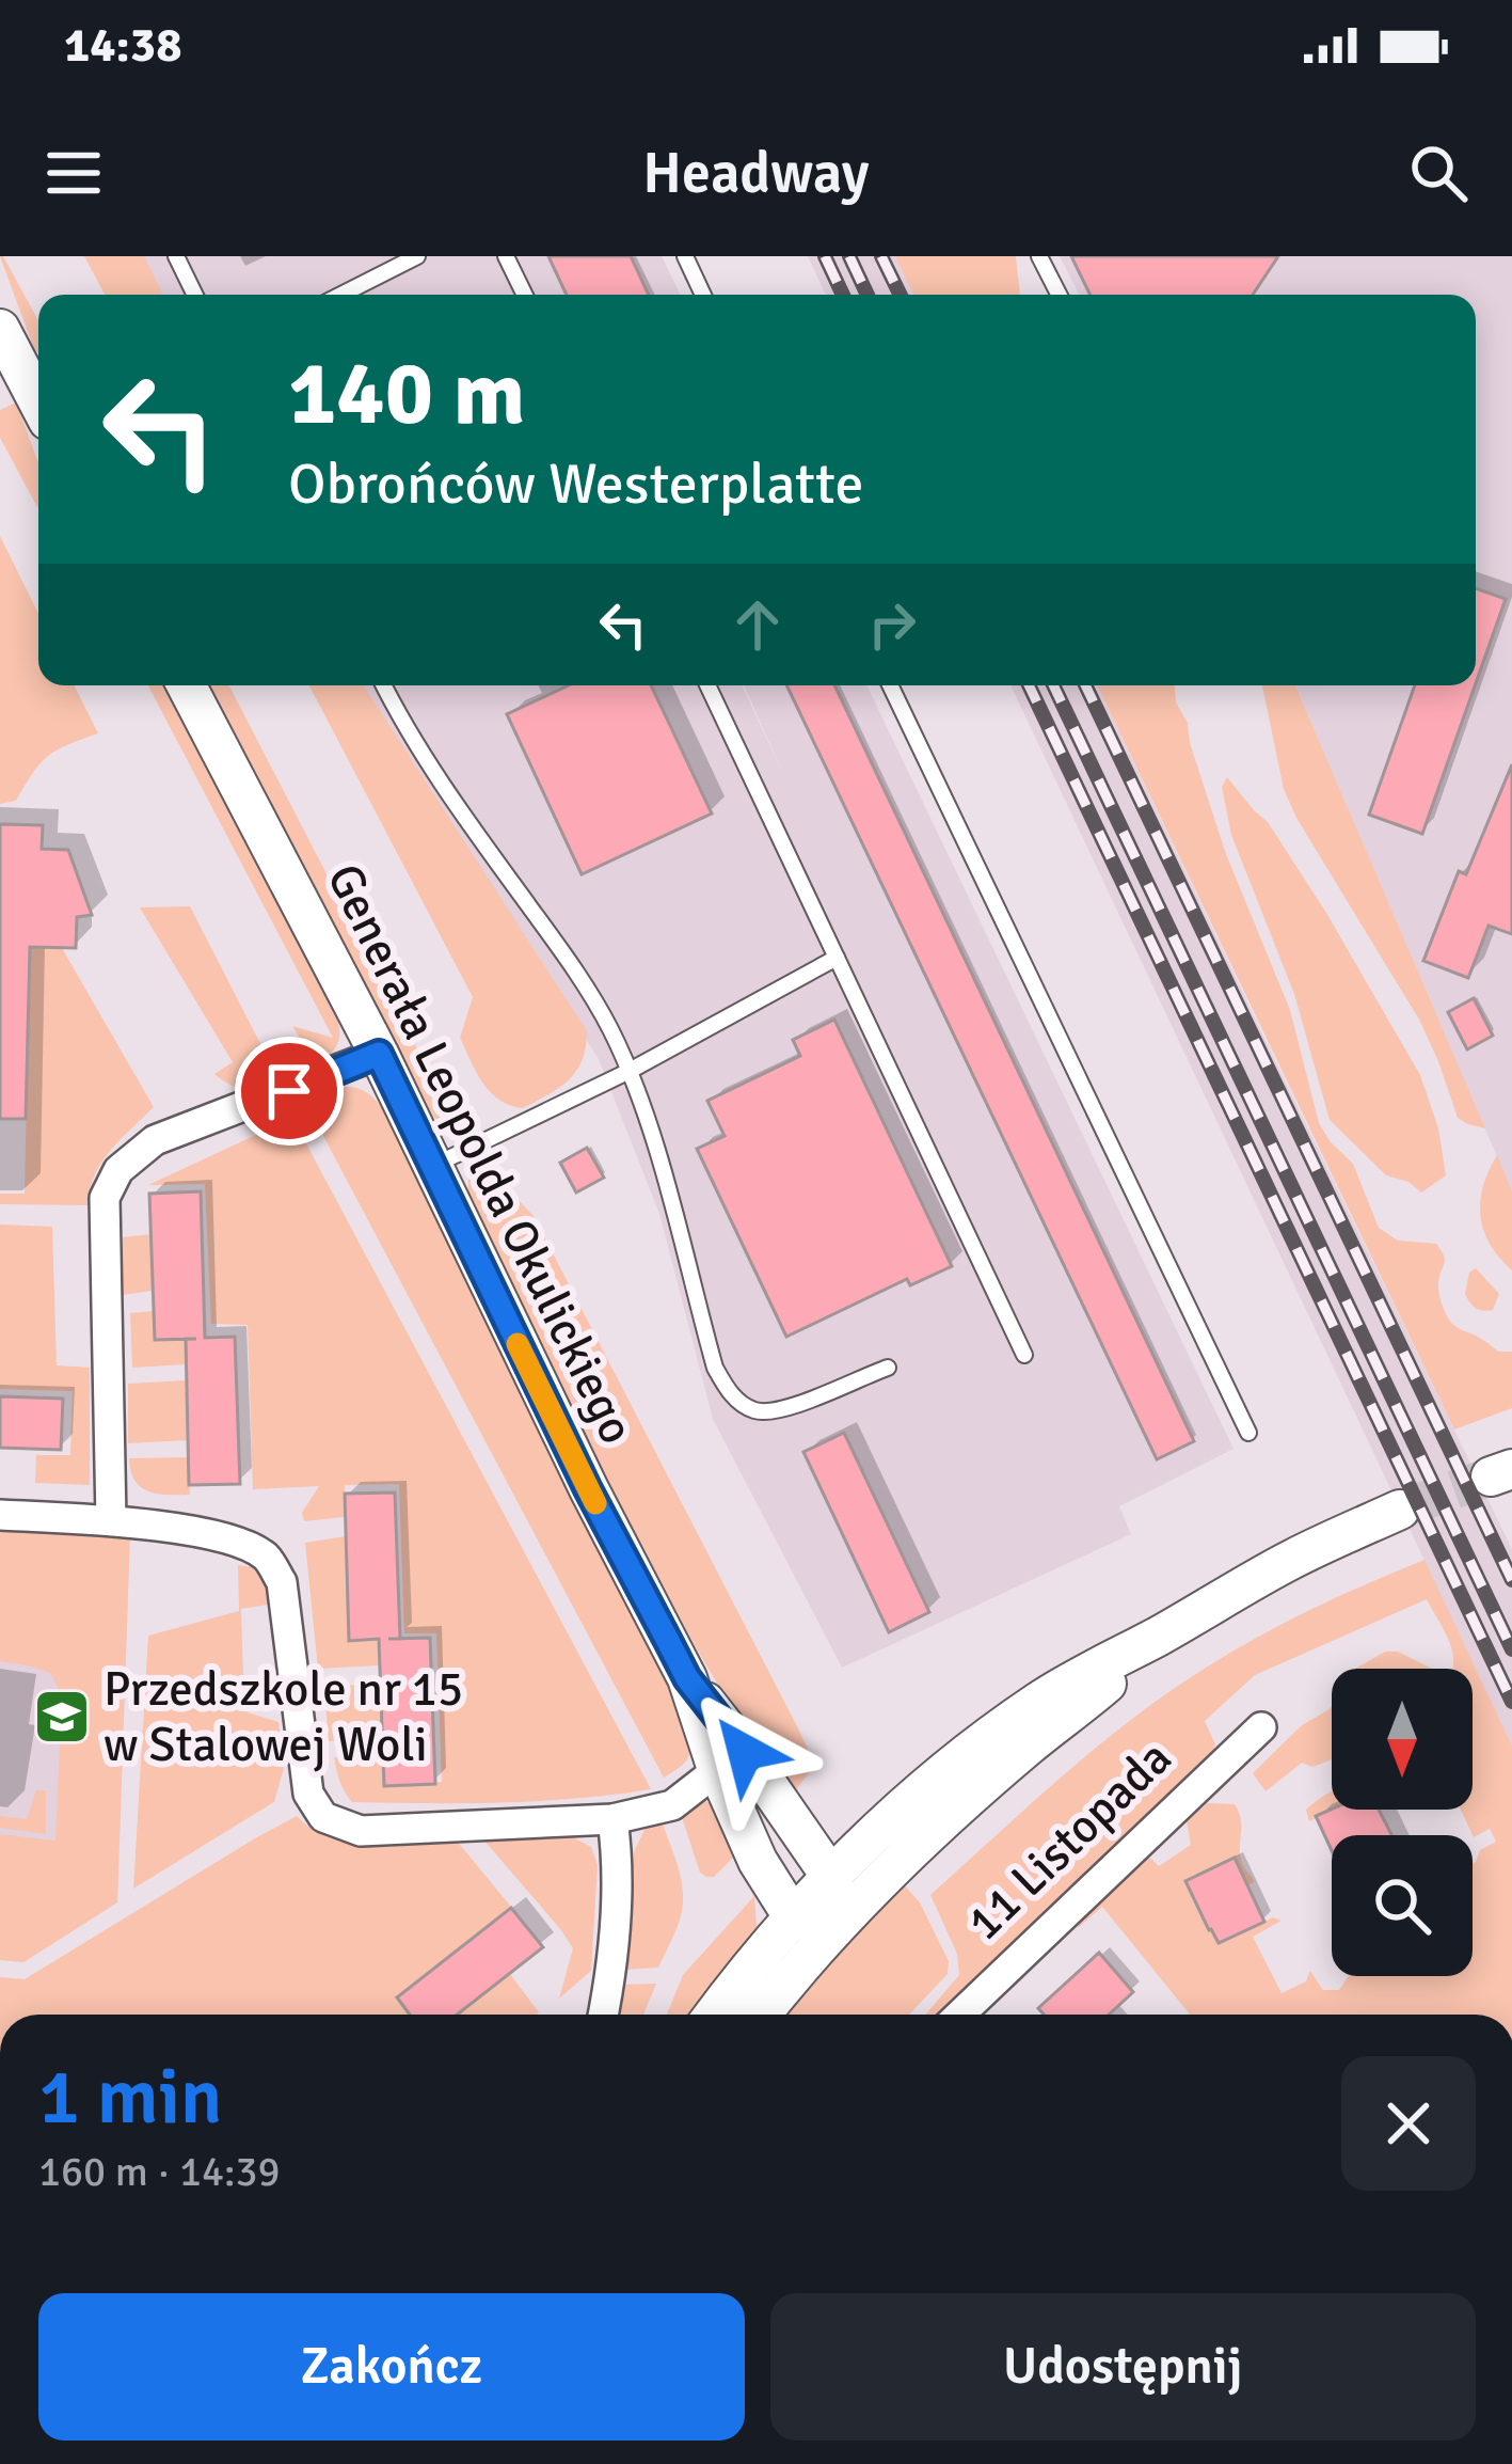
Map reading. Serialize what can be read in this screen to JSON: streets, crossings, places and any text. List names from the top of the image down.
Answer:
{
  "streets": {
    "street": ["Generała Leopolda Okulickiego", "11 Listopada"]
  },
  "crossings": [
    ["Generała Leopolda Okulickiego", "11 Listopada"]
  ],
  "places": {
    "school or university": ["Przedszkole nr 15 w Stalowej Woli"]
  },
  "north": "bottom",
  "page": {
    "status": "14:38",
    "header": "Headway",
    "turn": ["140 m", "Obrońców Westerplatte"],
    "heading": ["1 min", "160 m · 14:39"],
    "buttons": ["Zakończ", "Udostępnij"]
  }
}
